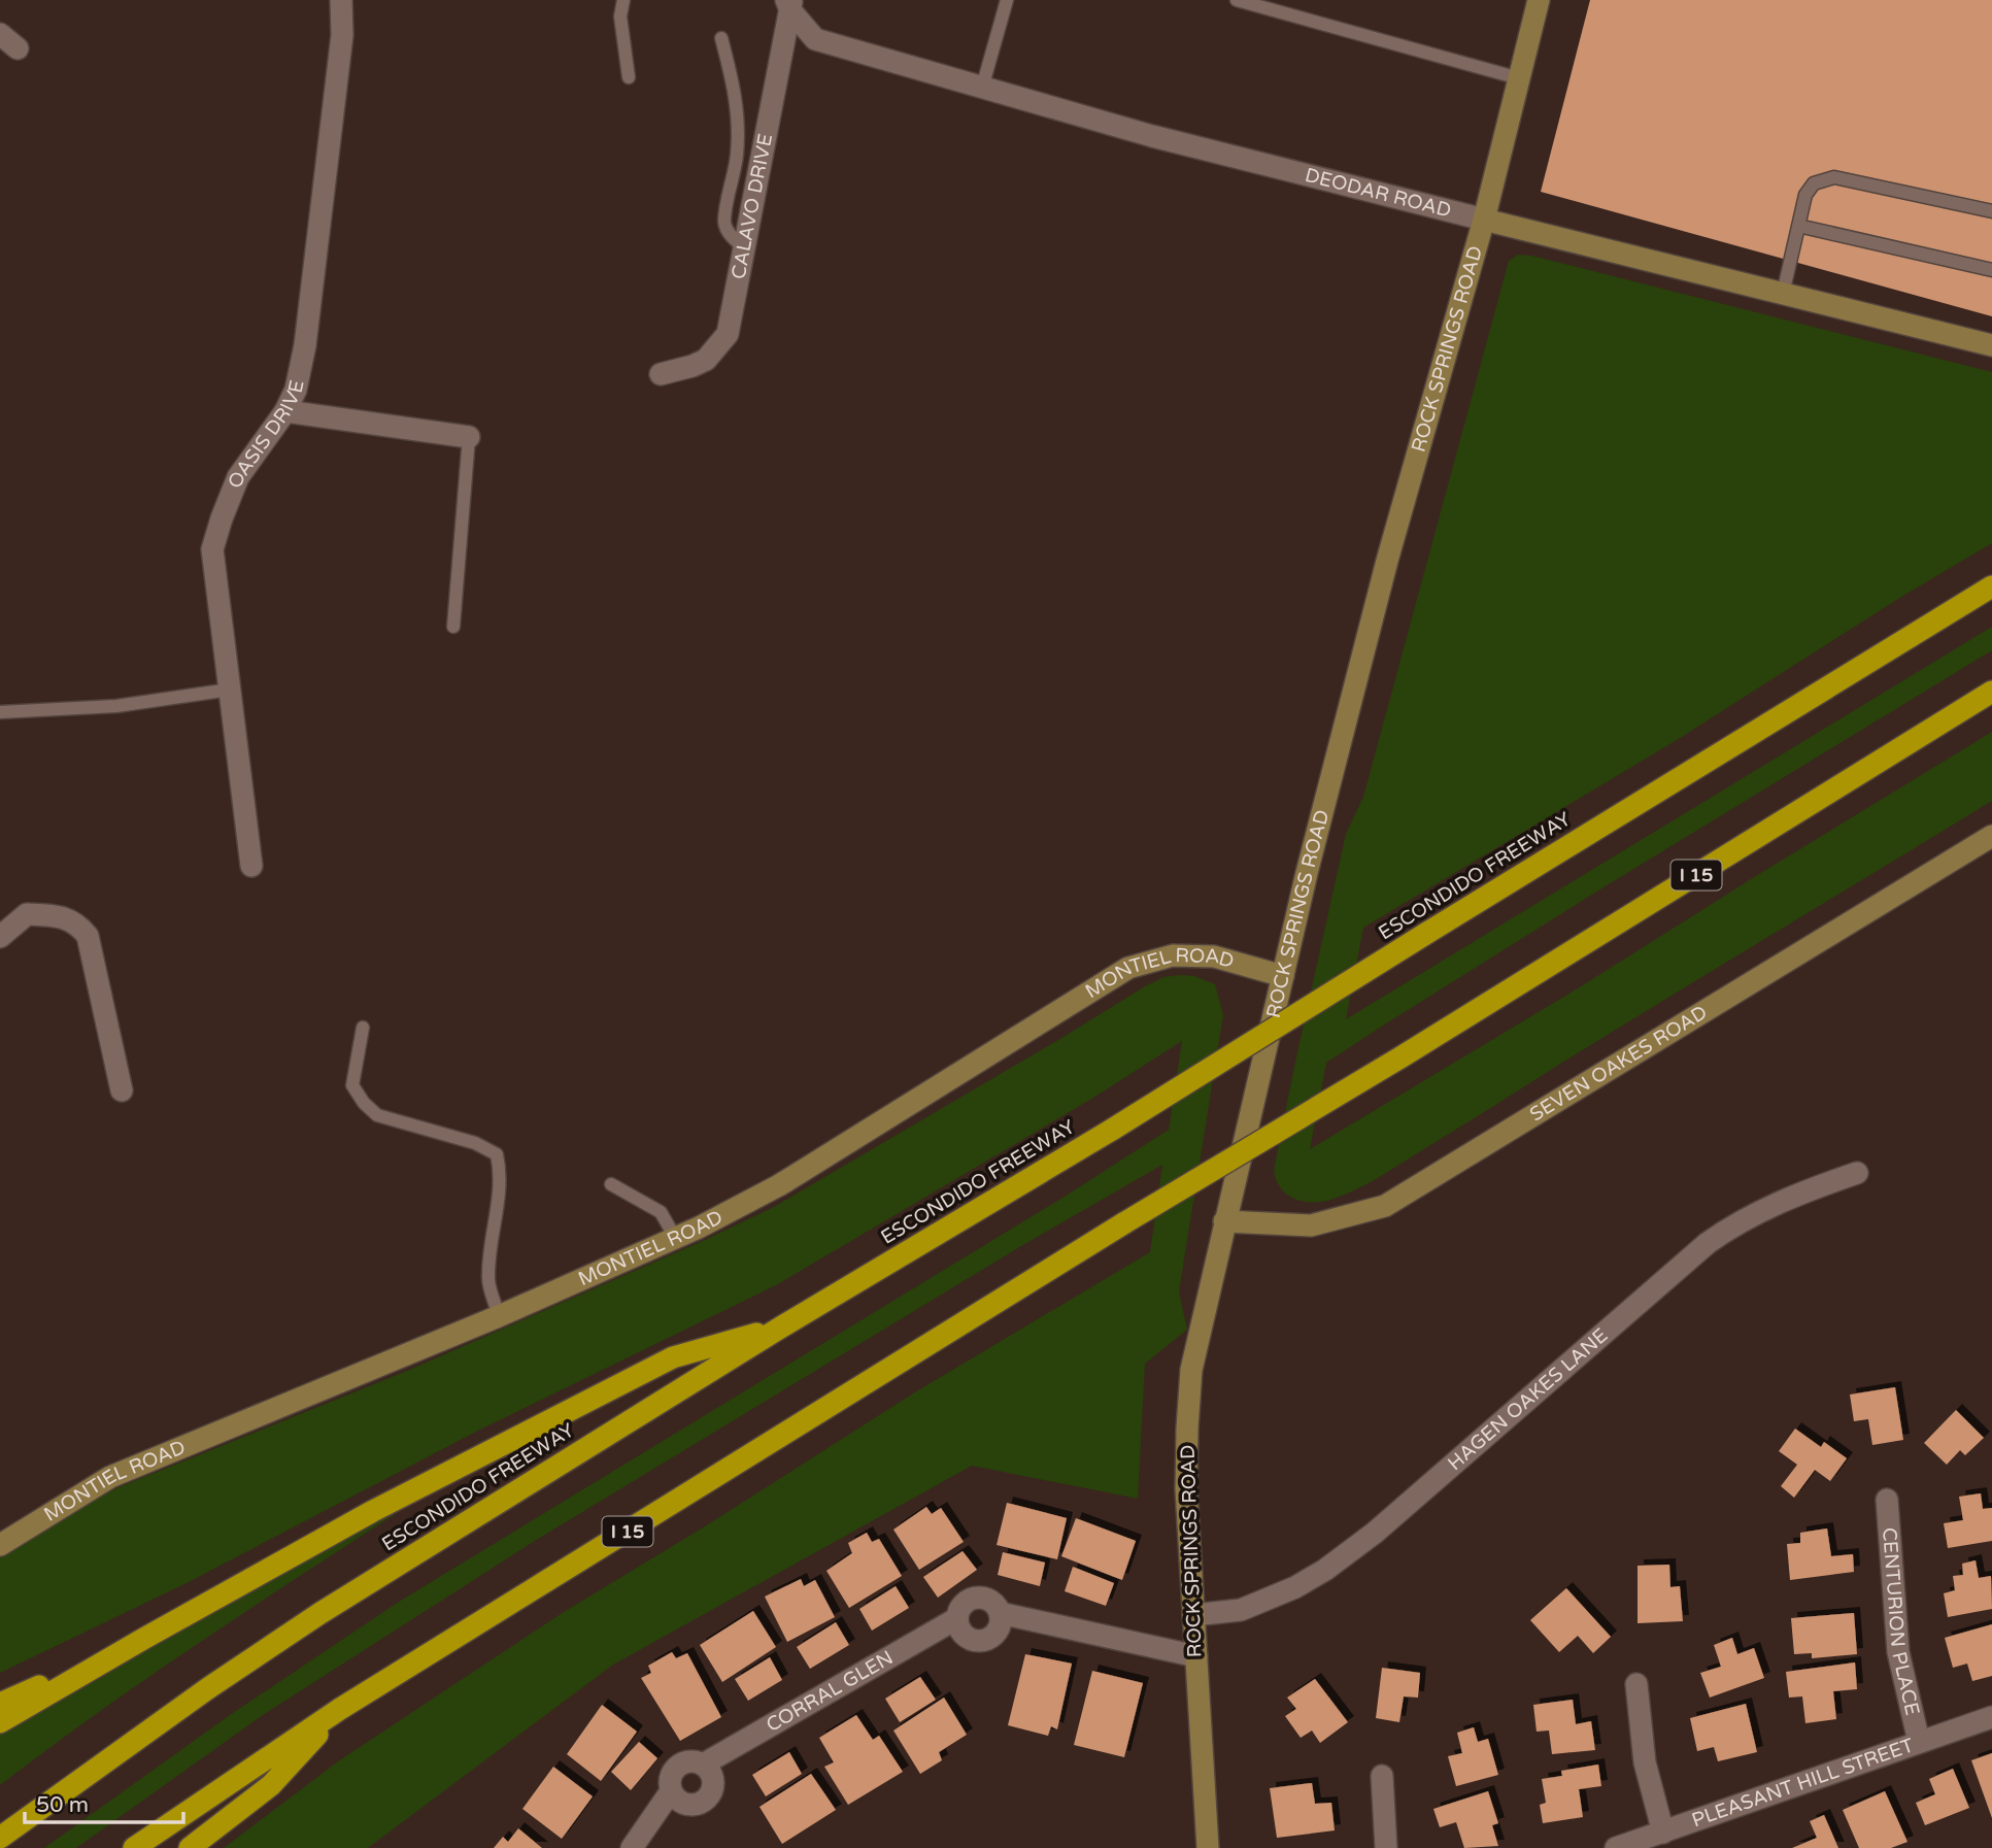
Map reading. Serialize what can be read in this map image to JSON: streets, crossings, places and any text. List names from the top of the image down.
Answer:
{
  "streets": {
    "highway": ["I 15", "ESCONDIDO FREEWAY"],
    "street": [
      "DEODAR ROAD",
      "CALAVO DRIVE",
      "ROCK SPRINGS ROAD",
      "OASIS DRIVE",
      "MONTIEL ROAD",
      "SEVEN OAKES ROAD",
      "HAGEN OAKES LANE",
      "CENTURION PLACE",
      "CORRAL GLEN",
      "PLEASANT HILL STREET"
    ]
  },
  "crossings": [
    ["DEODAR ROAD", "CALAVO DRIVE"],
    ["DEODAR ROAD", "ROCK SPRINGS ROAD"],
    ["ROCK SPRINGS ROAD", "MONTIEL ROAD"],
    ["ROCK SPRINGS ROAD", "SEVEN OAKES ROAD"],
    ["ROCK SPRINGS ROAD", "HAGEN OAKES LANE"],
    ["ROCK SPRINGS ROAD", "CORRAL GLEN"],
    ["CENTURION PLACE", "PLEASANT HILL STREET"]
  ],
  "scale_bar": "50 m"
}
